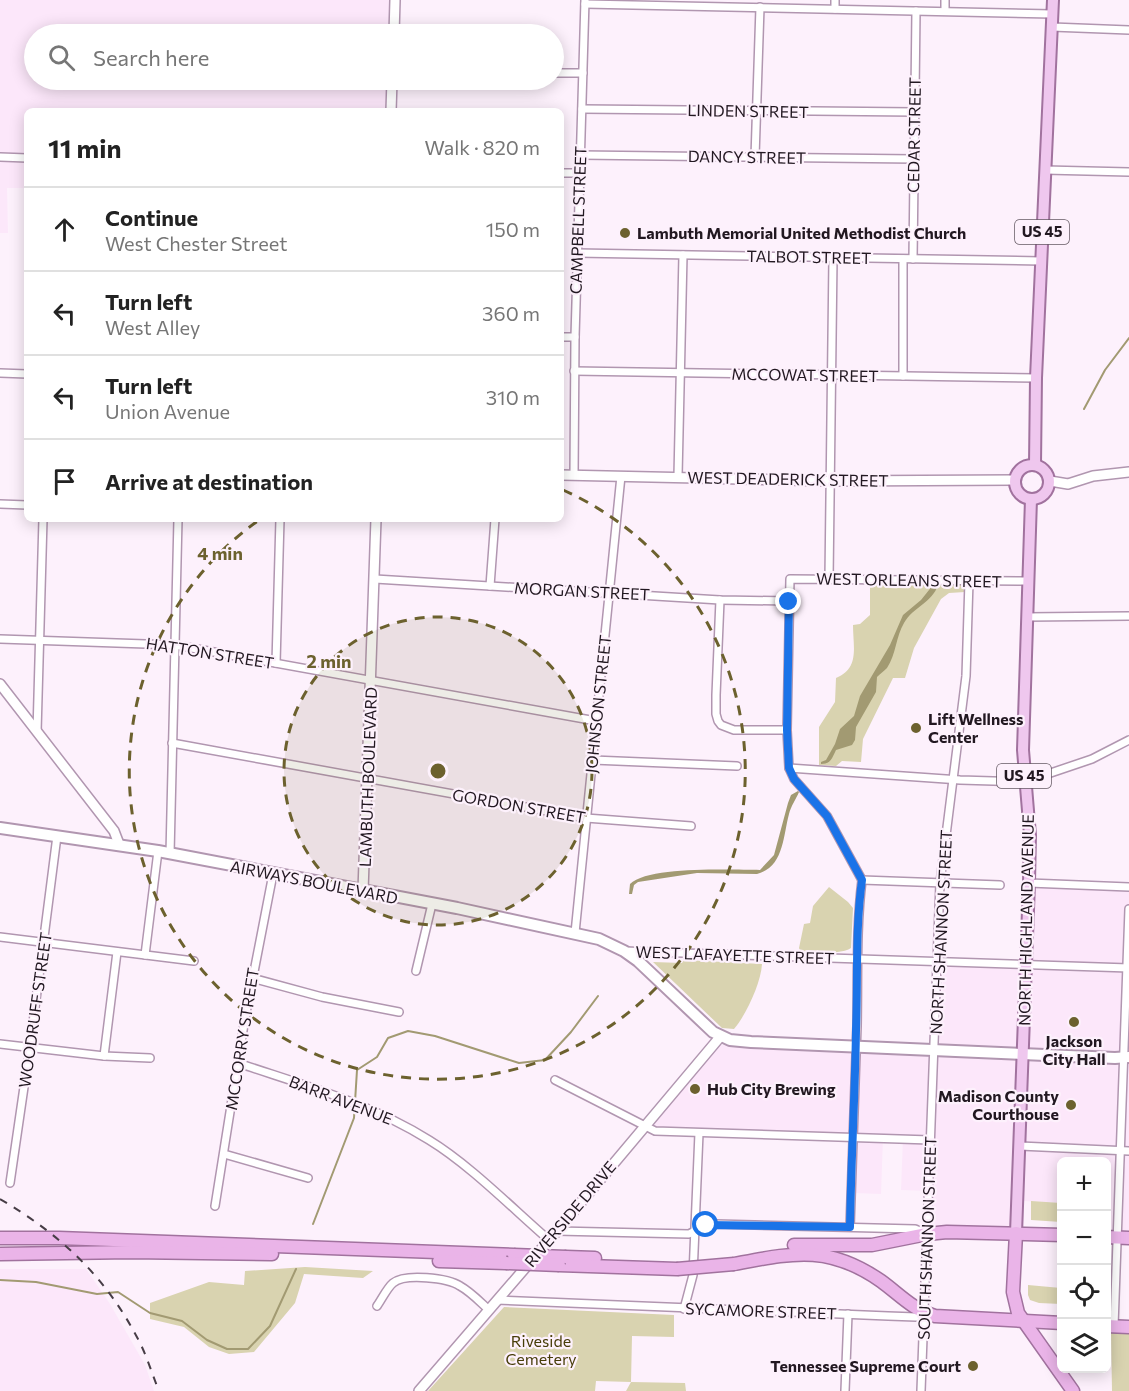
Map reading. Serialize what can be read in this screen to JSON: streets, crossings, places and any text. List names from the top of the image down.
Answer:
{
  "streets": {
    "highway": ["US 45", "SYCAMORE STREET"],
    "main road": ["AIRWAYS BOULEVARD", "NORTH HIGHLAND AVENUE"],
    "street": [
      "LINDEN STREET",
      "CEDAR STREET",
      "DANCY STREET",
      "CAMPBELL STREET",
      "TALBOT STREET",
      "MCCOWAT STREET",
      "WEST DEADERICK STREET",
      "WEST ORLEANS STREET",
      "MORGAN STREET",
      "HATTON STREET",
      "JOHNSON STREET",
      "LAMBUTH BOULEVARD",
      "GORDON STREET",
      "NORTH SHANNON STREET",
      "WEST LAFAYETTE STREET",
      "WOODRUFF STREET",
      "MCCORRY STREET",
      "BARR AVENUE",
      "RIVERSIDE DRIVE",
      "SOUTH SHANNON STREET"
    ]
  },
  "crossings": [
    ["LINDEN STREET", "CEDAR STREET"],
    ["LINDEN STREET", "CAMPBELL STREET"],
    ["CEDAR STREET", "DANCY STREET"],
    ["CEDAR STREET", "TALBOT STREET"],
    ["DANCY STREET", "CAMPBELL STREET"],
    ["CAMPBELL STREET", "TALBOT STREET"],
    ["CAMPBELL STREET", "MCCOWAT STREET"],
    ["CAMPBELL STREET", "WEST DEADERICK STREET"],
    ["US 45", "TALBOT STREET"],
    ["US 45", "MCCOWAT STREET"],
    ["US 45", "WEST DEADERICK STREET"],
    ["US 45", "NORTH HIGHLAND AVENUE"],
    ["US 45", "SYCAMORE STREET"],
    ["WEST DEADERICK STREET", "JOHNSON STREET"],
    ["WEST DEADERICK STREET", "NORTH HIGHLAND AVENUE"],
    ["WEST ORLEANS STREET", "MORGAN STREET"],
    ["WEST ORLEANS STREET", "NORTH HIGHLAND AVENUE"],
    ["WEST ORLEANS STREET", "NORTH SHANNON STREET"],
    ["MORGAN STREET", "JOHNSON STREET"],
    ["MORGAN STREET", "LAMBUTH BOULEVARD"],
    ["HATTON STREET", "JOHNSON STREET"],
    ["HATTON STREET", "LAMBUTH BOULEVARD"],
    ["JOHNSON STREET", "GORDON STREET"],
    ["JOHNSON STREET", "AIRWAYS BOULEVARD"],
    ["LAMBUTH BOULEVARD", "GORDON STREET"],
    ["LAMBUTH BOULEVARD", "AIRWAYS BOULEVARD"],
    ["AIRWAYS BOULEVARD", "WEST LAFAYETTE STREET"],
    ["AIRWAYS BOULEVARD", "WOODRUFF STREET"],
    ["AIRWAYS BOULEVARD", "MCCORRY STREET"],
    ["AIRWAYS BOULEVARD", "RIVERSIDE DRIVE"],
    ["NORTH HIGHLAND AVENUE", "WEST LAFAYETTE STREET"],
    ["NORTH SHANNON STREET", "WEST LAFAYETTE STREET"],
    ["NORTH SHANNON STREET", "SOUTH SHANNON STREET"],
    ["MCCORRY STREET", "BARR AVENUE"],
    ["BARR AVENUE", "RIVERSIDE DRIVE"],
    ["RIVERSIDE DRIVE", "SYCAMORE STREET"],
    ["SOUTH SHANNON STREET", "SYCAMORE STREET"]
  ],
  "parks": ["Riveside Cemetery"],
  "places": [
    "Lambuth Memorial United Methodist Church",
    "Lift Wellness Center",
    "Jackson City Hall",
    "Hub City Brewing",
    "Madison County Courthouse",
    "Tennessee Supreme Court"
  ],
  "page": {
    "search": "Search here",
    "heading": ["11 min", "Walk · 820 m"],
    "list": [
      ["Continue", "West Chester Street", "150 m"],
      ["Turn left", "West Alley", "360 m"],
      ["Turn left", "Union Avenue", "310 m"],
      "Arrive at destination"
    ],
    "map_buttons": ["+", "−"]
  },
  "rings": ["4 min", "2 min"]
}
